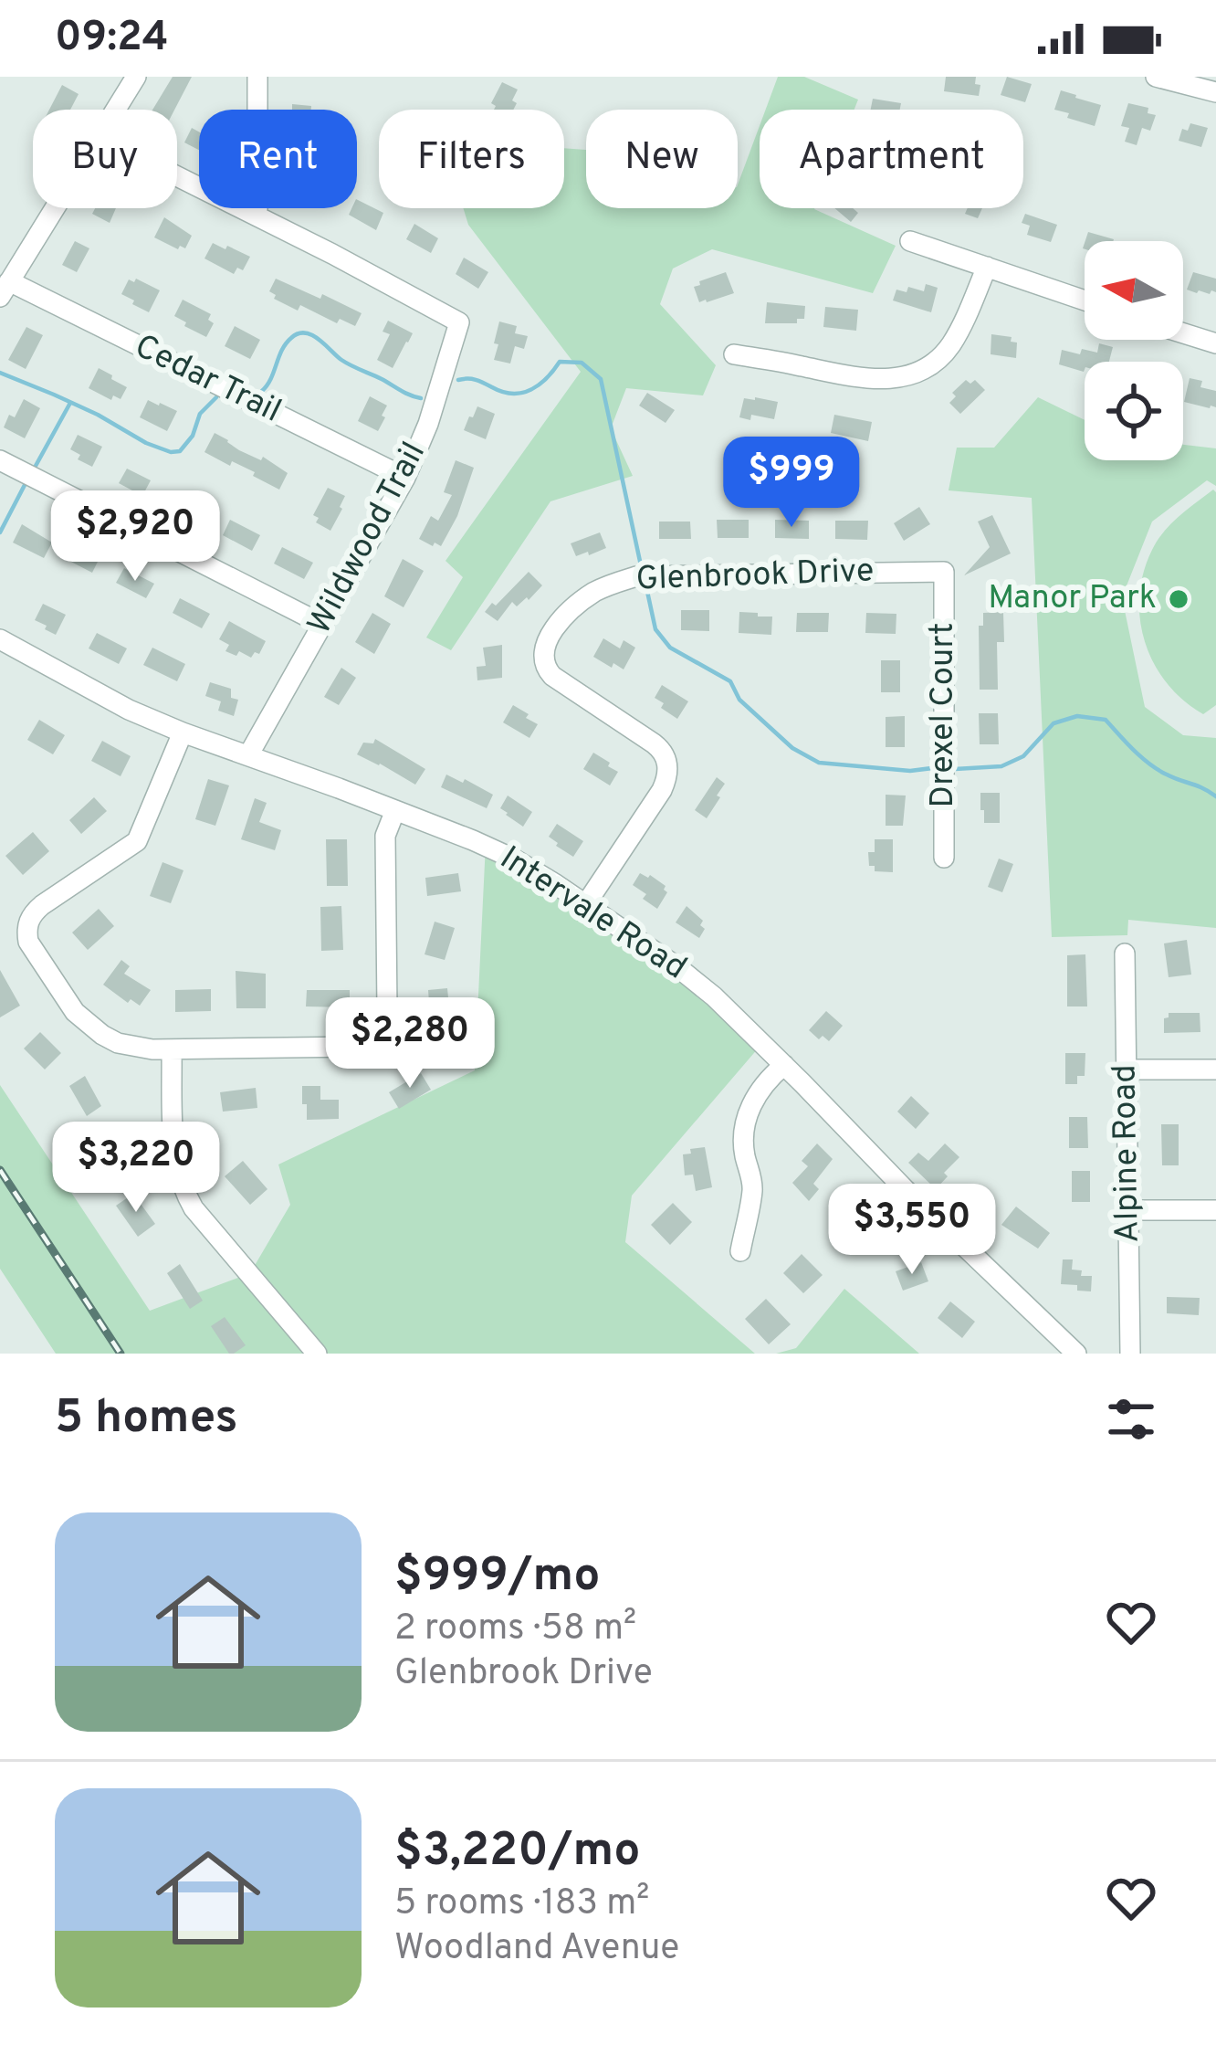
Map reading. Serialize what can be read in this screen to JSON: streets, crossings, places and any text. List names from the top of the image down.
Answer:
{
  "streets": {
    "street": [
      "Cedar Trail",
      "Wildwood Trail",
      "Glenbrook Drive",
      "Drexel Court",
      "Intervale Road",
      "Alpine Road"
    ]
  },
  "crossings": [
    ["Cedar Trail", "Wildwood Trail"],
    ["Wildwood Trail", "Intervale Road"],
    ["Glenbrook Drive", "Drexel Court"],
    ["Glenbrook Drive", "Intervale Road"]
  ],
  "places": ["Manor Park"],
  "north": "left",
  "page": {
    "status": "09:24",
    "chip": [
      "Buy",
      "Rent",
      "Filters",
      "New",
      "Apartment"
    ],
    "price": [
      "$999",
      "$2,920",
      "$2,280",
      "$3,220",
      "$3,550"
    ],
    "heading": "5 homes",
    "list": [
      {
        "name": "$999/mo",
        "note": "2 rooms · 58 m² · Glenbrook Drive"
      },
      {
        "name": "$3,220/mo",
        "note": "5 rooms · 183 m² · Woodland Avenue"
      }
    ]
  }
}
